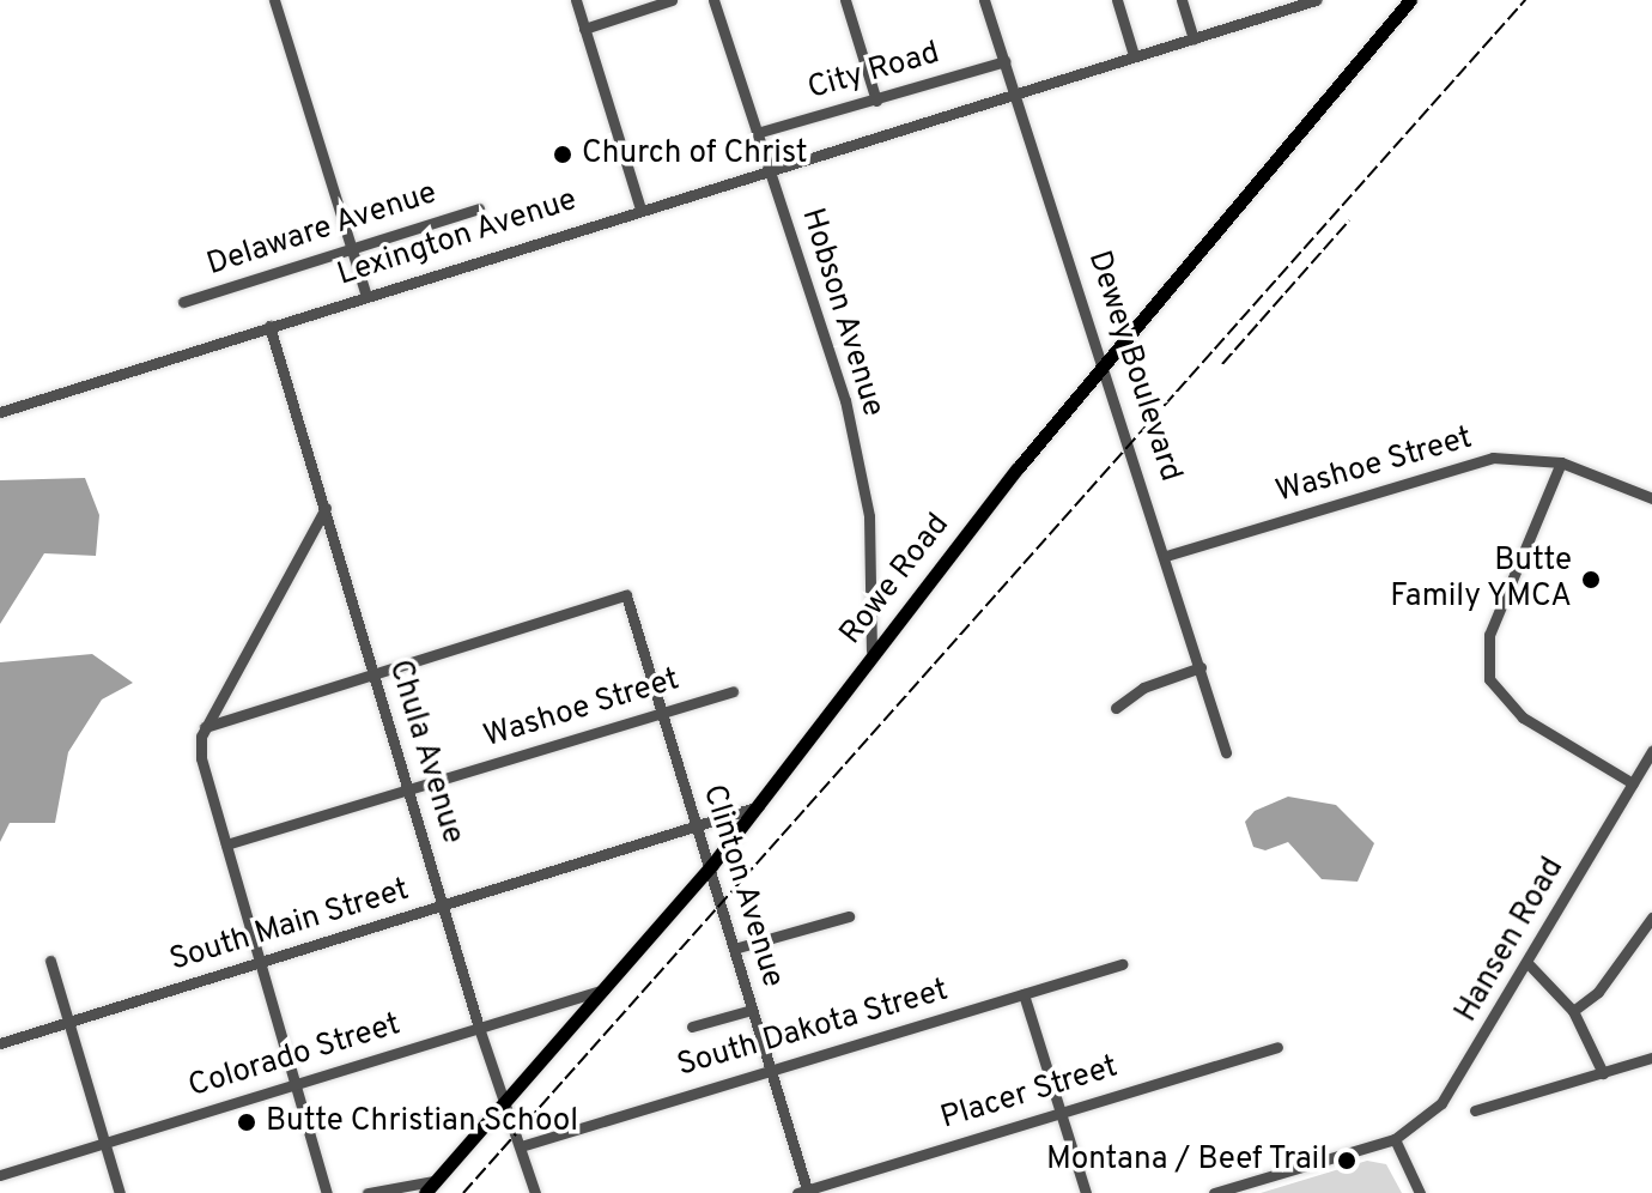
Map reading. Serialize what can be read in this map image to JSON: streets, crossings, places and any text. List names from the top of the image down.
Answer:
{
  "streets": {
    "main road": ["Rowe Road"],
    "street": [
      "City Road",
      "Delaware Avenue",
      "Lexington Avenue",
      "Hobson Avenue",
      "Dewey Boulevard",
      "Washoe Street",
      "Chula Avenue",
      "Clinton Avenue",
      "South Main Street",
      "Hansen Road",
      "South Dakota Street",
      "Colorado Street",
      "Placer Street"
    ]
  },
  "crossings": [
    ["City Road", "Hobson Avenue"],
    ["City Road", "Dewey Boulevard"],
    ["Lexington Avenue", "Hobson Avenue"],
    ["Lexington Avenue", "Dewey Boulevard"],
    ["Lexington Avenue", "Chula Avenue"],
    ["Hobson Avenue", "Rowe Road"],
    ["Dewey Boulevard", "Washoe Street"],
    ["Dewey Boulevard", "Rowe Road"],
    ["Washoe Street", "Chula Avenue"],
    ["Washoe Street", "Clinton Avenue"],
    ["Rowe Road", "Chula Avenue"],
    ["Rowe Road", "Clinton Avenue"],
    ["Rowe Road", "South Main Street"],
    ["Rowe Road", "Colorado Street"],
    ["Chula Avenue", "Clinton Avenue"],
    ["Chula Avenue", "South Main Street"],
    ["Chula Avenue", "South Dakota Street"],
    ["Chula Avenue", "Colorado Street"],
    ["Clinton Avenue", "South Main Street"],
    ["Clinton Avenue", "South Dakota Street"],
    ["Clinton Avenue", "Placer Street"]
  ],
  "places": [
    "Church of Christ",
    "Butte Family YMCA",
    "Butte Christian School",
    "Montana / Beef Trail"
  ]
}
